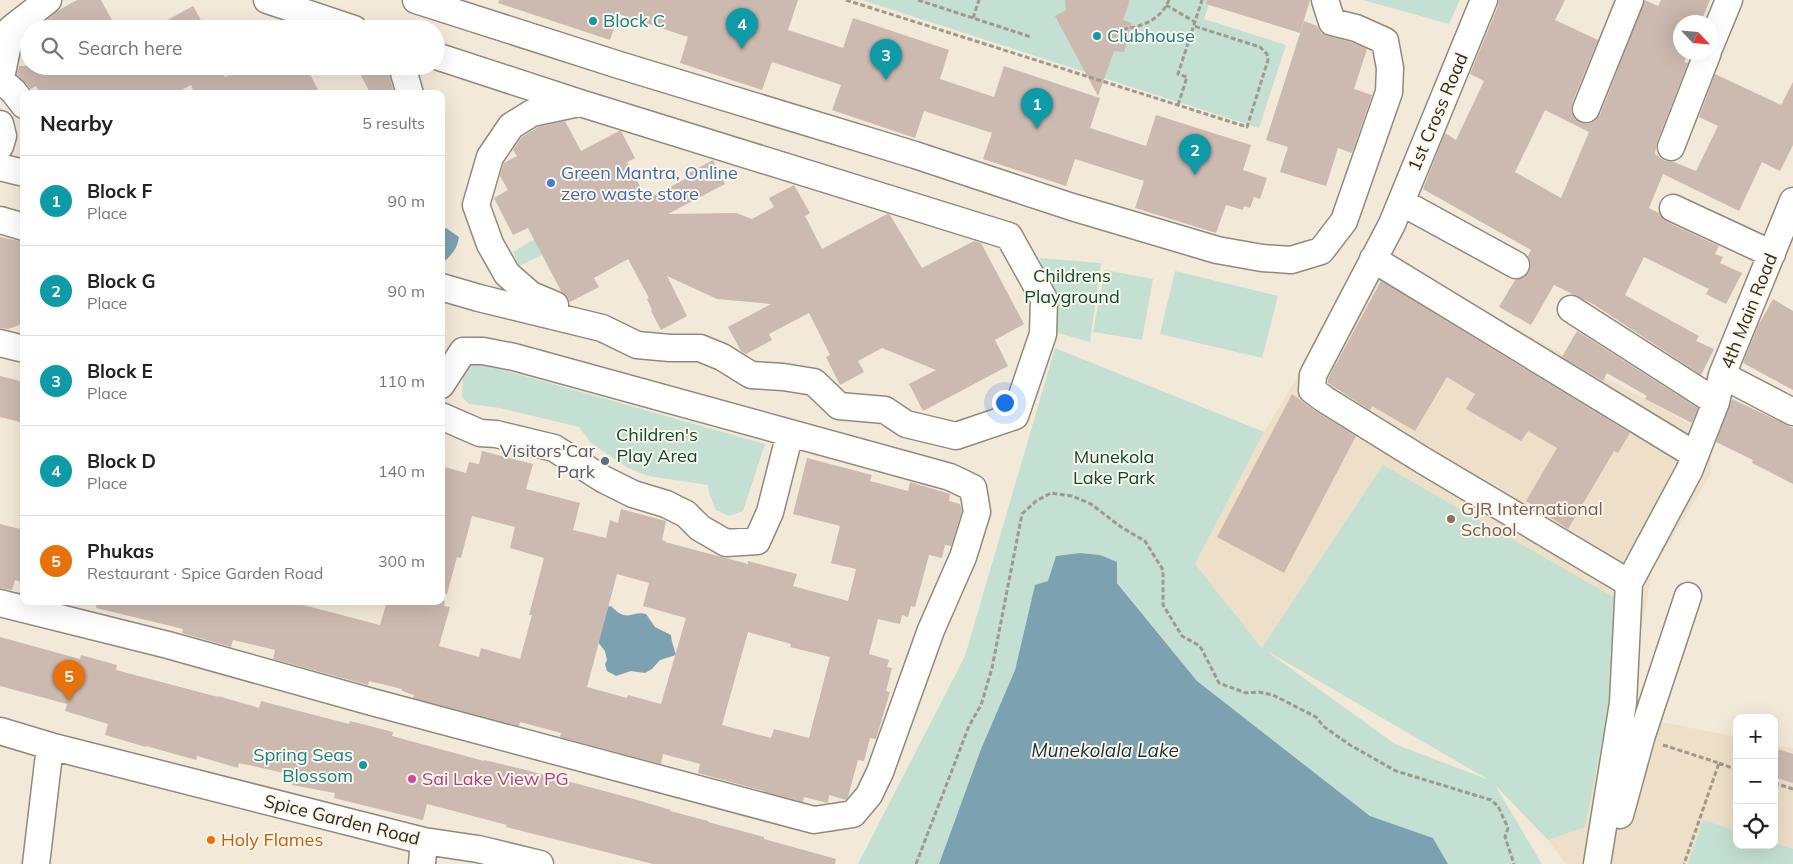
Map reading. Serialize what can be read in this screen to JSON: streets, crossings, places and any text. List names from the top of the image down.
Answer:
{
  "streets": {
    "street": ["1st Cross Road", "4th Main Road", "Spice Garden Road"]
  },
  "water": ["Munekolala Lake"],
  "parks": ["Childrens Playground", "Children's Play Area", "Munekola Lake Park"],
  "places": [
    "Block C",
    "Clubhouse",
    "Green Mantra, Online zero waste store",
    "Visitors'Car Park",
    "GJR International School",
    "Spring Seas Blossom",
    "Sai Lake View PG",
    "Holy Flames"
  ],
  "north": "bottom right",
  "page": {
    "pins": [
      "4",
      "3",
      "1",
      "2",
      "5"
    ],
    "search": "Search here",
    "heading": ["Nearby", "5 results"],
    "list": [
      {
        "mark": "1",
        "name": "Block F",
        "note": "Place",
        "value": "90 m"
      },
      {
        "mark": "2",
        "name": "Block G",
        "note": "Place",
        "value": "90 m"
      },
      {
        "mark": "3",
        "name": "Block E",
        "note": "Place",
        "value": "110 m"
      },
      {
        "mark": "4",
        "name": "Block D",
        "note": "Place",
        "value": "140 m"
      },
      {
        "mark": "5",
        "name": "Phukas",
        "note": "Restaurant · Spice Garden Road",
        "value": "300 m"
      }
    ],
    "map_buttons": ["+", "−"]
  }
}
